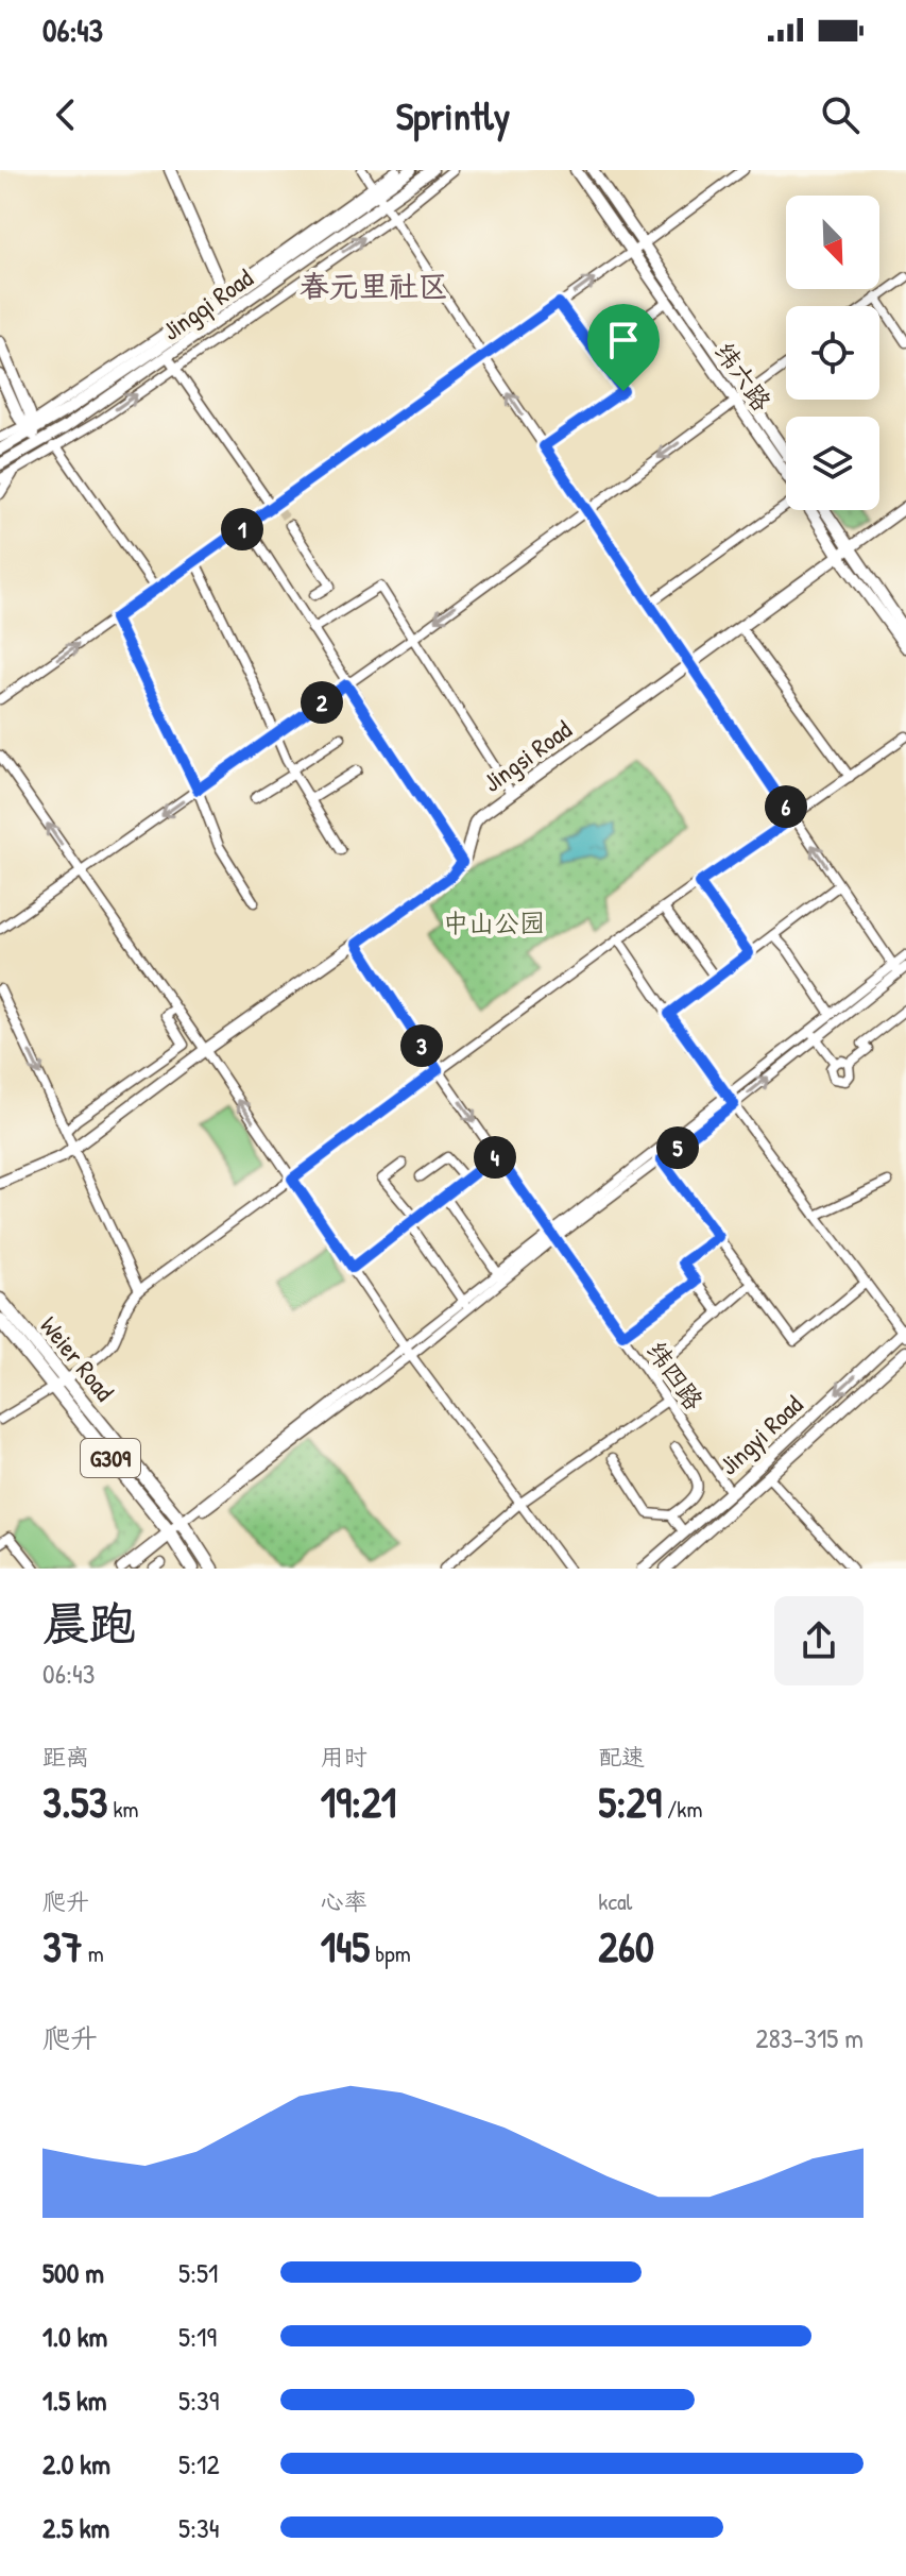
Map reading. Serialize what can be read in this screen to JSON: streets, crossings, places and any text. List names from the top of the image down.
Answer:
{
  "streets": {
    "highway": ["Weier Road", "G309"],
    "main road": [
      "Jingqi Road",
      "纬六路",
      "Jingsi Road",
      "Jingyi Road"
    ],
    "street": ["纬四路"]
  },
  "crossings": [
    ["纬六路", "Jingsi Road"],
    ["Jingsi Road", "纬四路"],
    ["纬四路", "Jingyi Road"]
  ],
  "districts": ["春元里社区"],
  "parks": ["中山公园"],
  "north": "bottom right",
  "page": {
    "status": "06:43",
    "header": "Sprintly",
    "pins": [
      "1",
      "2",
      "6",
      "3",
      "5",
      "4"
    ],
    "heading": ["晨跑", "06:43"],
    "stats": [
      ["距离", "3.53 km"],
      ["用时", "19:21"],
      ["配速", "5:29 /km"],
      ["爬升", "37 m"],
      ["心率", "145 bpm"],
      ["kcal", "260"]
    ],
    "chart": ["爬升", "283–315 m"],
    "list": [
      {
        "name": "500 m",
        "note": "5:51"
      },
      {
        "name": "1.0 km",
        "note": "5:19"
      },
      {
        "name": "1.5 km",
        "note": "5:39"
      },
      {
        "name": "2.0 km",
        "note": "5:12"
      },
      {
        "name": "2.5 km",
        "note": "5:34"
      }
    ]
  }
}
